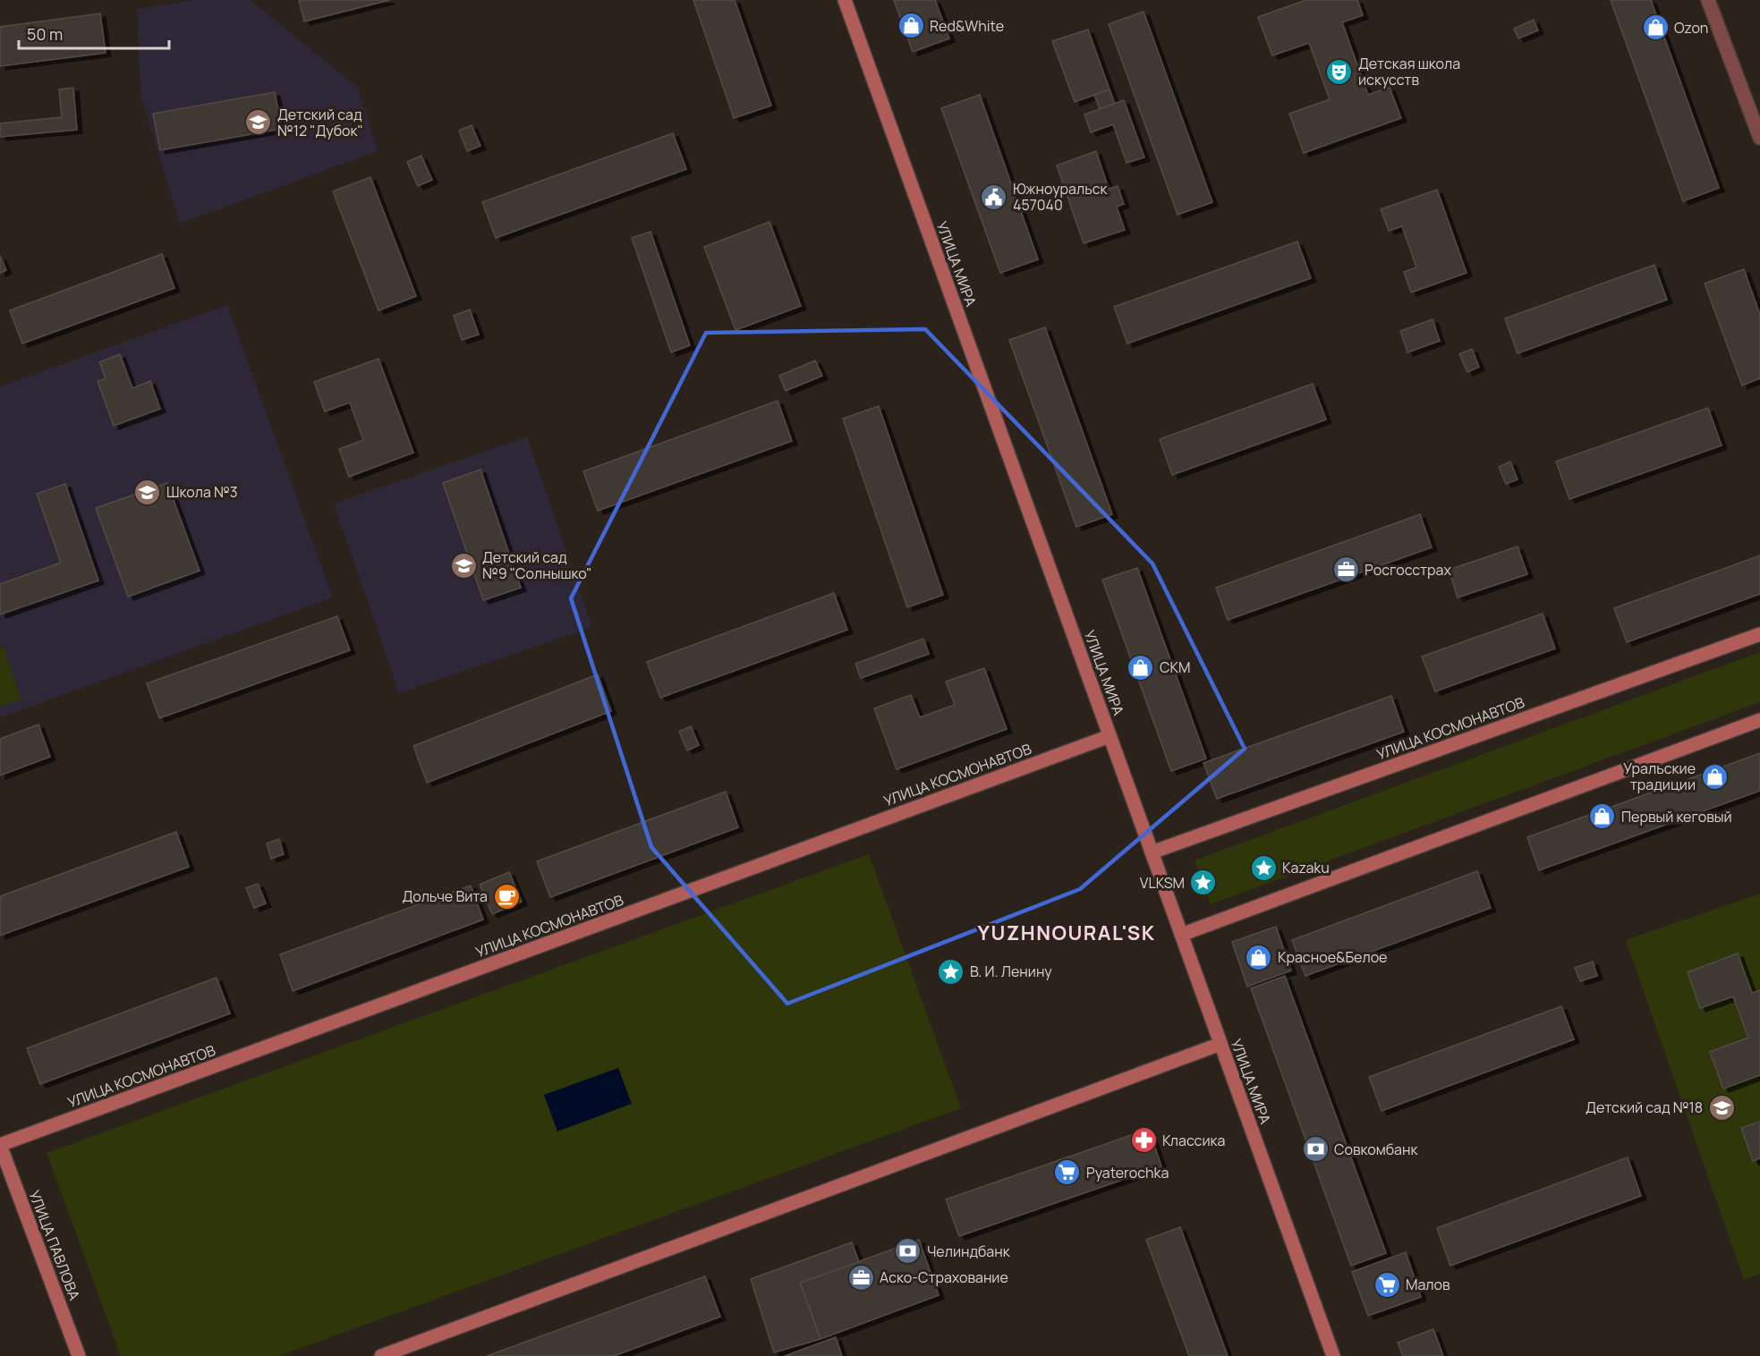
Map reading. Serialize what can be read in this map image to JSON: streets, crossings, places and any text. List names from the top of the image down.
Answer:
{
  "streets": {
    "street": ["УЛИЦА МИРА", "УЛИЦА КОСМОНАВТОВ", "УЛИЦА ПАВЛОВА"]
  },
  "crossings": [
    ["УЛИЦА МИРА", "УЛИЦА КОСМОНАВТОВ"],
    ["УЛИЦА КОСМОНАВТОВ", "УЛИЦА ПАВЛОВА"]
  ],
  "districts": ["YUZHNOURAL'SK"],
  "places": {
    "shop": [
      "Red&White",
      "Ozon",
      "СКМ",
      "Уральские традиции",
      "Первый кеговый",
      "Красное&Белое"
    ],
    "theatre": ["Детская школа искусств"],
    "school or university": [
      "Детский сад №12 \"Дубок\"",
      "Школа №3",
      "Детский сад №9 \"Солнышко\"",
      "Детский сад №18"
    ],
    "public building": ["Южноуральск 457040"],
    "office": ["Росгосстрах", "Аско-Страхование"],
    "place": ["Kazaku", "VLKSM", "В. И. Ленину"],
    "cafe": ["Дольче Вита"],
    "pharmacy": ["Классика"],
    "bank": ["Совкомбанк", "Челиндбанк"],
    "supermarket": ["Pyaterochka", "Малов"]
  },
  "scale_bar": "50 m"
}
